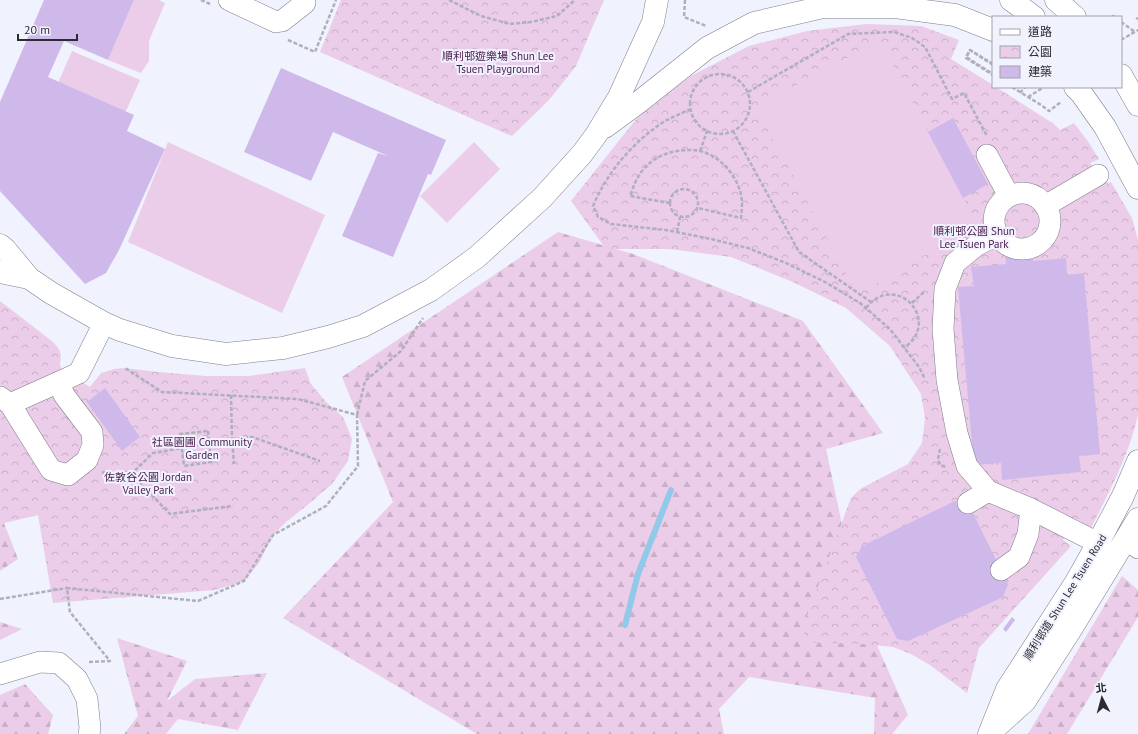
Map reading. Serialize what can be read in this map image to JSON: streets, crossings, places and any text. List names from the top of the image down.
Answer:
{
  "streets": {
    "main road": ["順利邨道 Shun Lee Tsuen Road"]
  },
  "parks": [
    "順利邨遊樂場 Shun Lee Tsuen Playground",
    "順利邨公園 Shun Lee Tsuen Park",
    "社區園圃 Community Garden",
    "佐敦谷公園 Jordan Valley Park"
  ],
  "legend": ["道路", "公園", "建築"],
  "scale_bar": "20 m",
  "north": "top"
}
